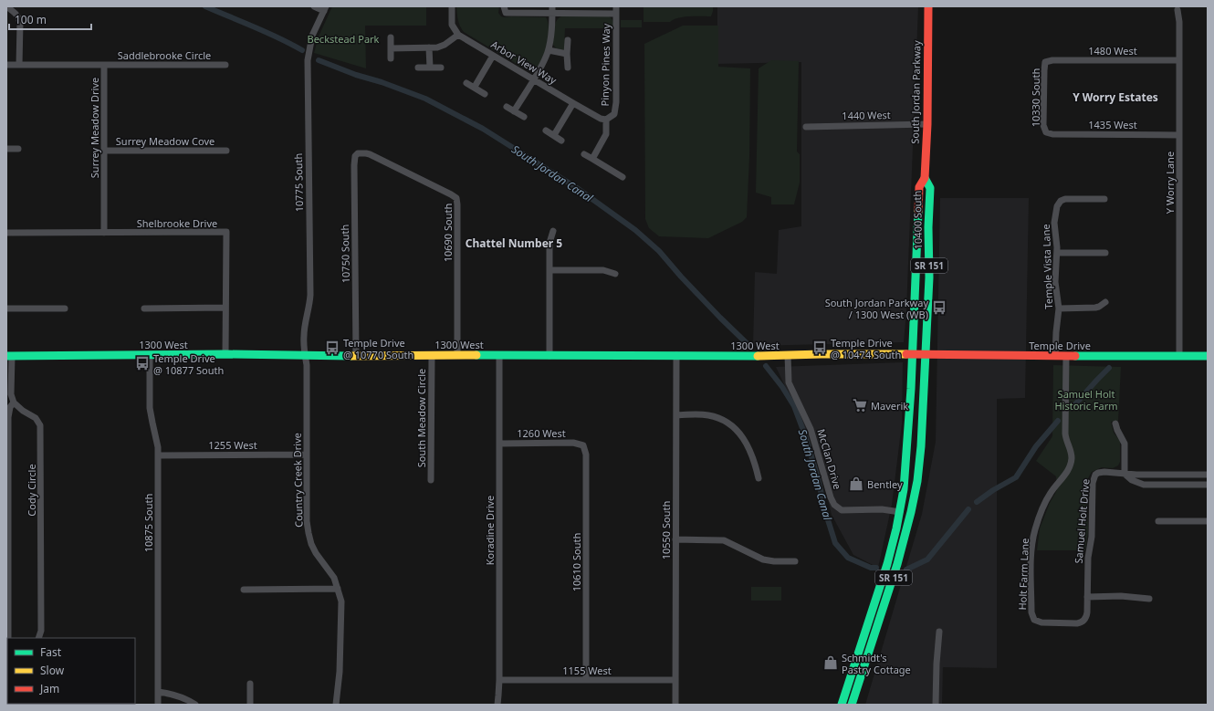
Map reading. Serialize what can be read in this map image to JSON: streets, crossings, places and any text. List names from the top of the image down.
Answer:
{
  "streets": {
    "main road": [
      "South Jordan Parkway",
      "10400 South",
      "SR 151",
      "1300 West",
      "Temple Drive"
    ],
    "street": [
      "1480 West",
      "Saddlebrooke Circle",
      "Arbor View Way",
      "Pinyon Pines Way",
      "10330 South",
      "1440 West",
      "1435 West",
      "Surrey Meadow Drive",
      "Surrey Meadow Cove",
      "10775 South",
      "Y Worry Lane",
      "Shelbrooke Drive",
      "10690 South",
      "10750 South",
      "Temple Vista Lane",
      "South Meadow Circle",
      "1260 West",
      "1255 West",
      "McClan Drive",
      "Country Creek Drive",
      "Cody Circle",
      "Samuel Holt Drive",
      "10875 South",
      "Koradine Drive",
      "10550 South",
      "10610 South",
      "Holt Farm Lane",
      "1155 West"
    ]
  },
  "crossings": [
    ["1480 West", "10330 South"],
    ["1480 West", "Y Worry Lane"],
    ["Saddlebrooke Circle", "Surrey Meadow Drive"],
    ["Arbor View Way", "Pinyon Pines Way"],
    ["South Jordan Parkway", "1440 West"],
    ["South Jordan Parkway", "10400 South"],
    ["10330 South", "1435 West"],
    ["1435 West", "Y Worry Lane"],
    ["Surrey Meadow Drive", "Surrey Meadow Cove"],
    ["Surrey Meadow Drive", "Shelbrooke Drive"],
    ["10775 South", "1300 West"],
    ["10775 South", "Country Creek Drive"],
    ["Y Worry Lane", "Temple Drive"],
    ["10400 South", "SR 151"],
    ["10400 South", "1300 West"],
    ["10400 South", "Temple Drive"],
    ["10400 South", "McClan Drive"],
    ["Shelbrooke Drive", "1300 West"],
    ["10690 South", "10750 South"],
    ["10690 South", "1300 West"],
    ["10750 South", "1300 West"],
    ["SR 151", "McClan Drive"],
    ["Temple Vista Lane", "Temple Drive"],
    ["1300 West", "Temple Drive"],
    ["1300 West", "South Meadow Circle"],
    ["1300 West", "McClan Drive"],
    ["1300 West", "Country Creek Drive"],
    ["1300 West", "10875 South"],
    ["1300 West", "Koradine Drive"],
    ["1300 West", "10550 South"],
    ["Temple Drive", "Holt Farm Lane"],
    ["1260 West", "Koradine Drive"],
    ["1260 West", "10610 South"],
    ["1255 West", "Country Creek Drive"],
    ["1255 West", "10875 South"],
    ["Samuel Holt Drive", "Holt Farm Lane"],
    ["Koradine Drive", "1155 West"],
    ["10550 South", "1155 West"],
    ["10610 South", "1155 West"]
  ],
  "districts": ["Y Worry Estates", "Chattel Number 5"],
  "water": ["South Jordan Canal"],
  "parks": ["Beckstead Park", "Samuel Holt Historic Farm"],
  "places": {
    "bus stop": [
      "South Jordan Parkway / 1300 West (WB)",
      "Temple Drive @ 10770 South",
      "Temple Drive @ 10474 South",
      "Temple Drive @ 10877 South"
    ],
    "supermarket": ["Maverik"],
    "shop": ["Bentley", "Schmidt's Pastry Cottage"]
  },
  "legend": ["Fast", "Slow", "Jam"],
  "scale_bar": "100 m"
}
